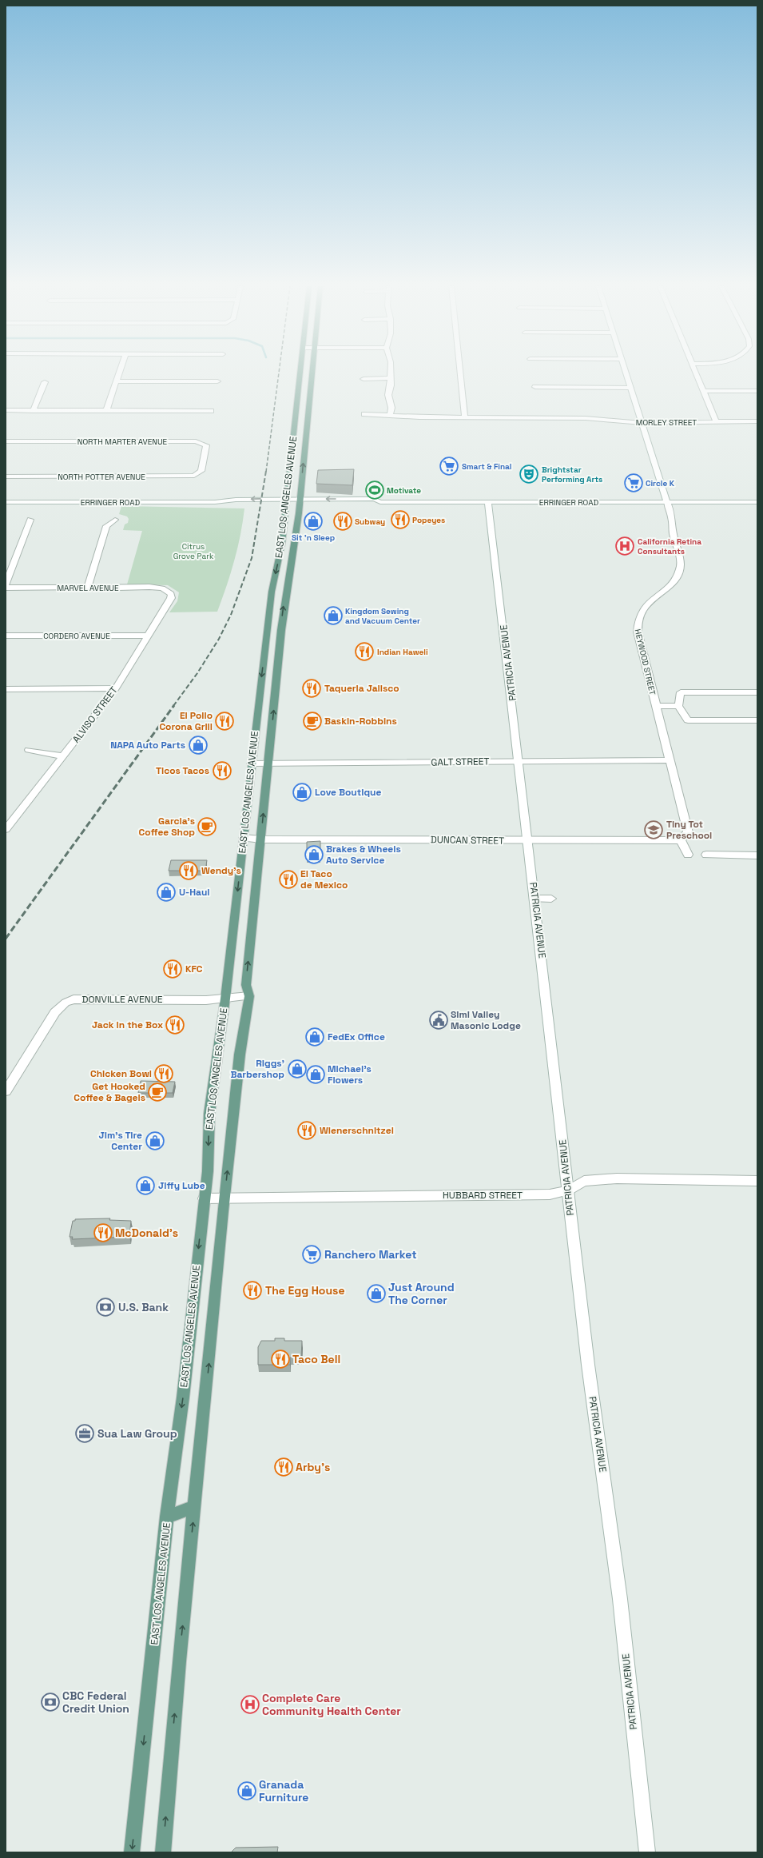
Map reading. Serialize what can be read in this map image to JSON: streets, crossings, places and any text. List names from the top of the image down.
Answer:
{
  "streets": {
    "main road": ["EAST LOS ANGELES AVENUE"],
    "street": [
      "MORLEY STREET",
      "NORTH MARTER AVENUE",
      "NORTH POTTER AVENUE",
      "ERRINGER ROAD",
      "MARVEL AVENUE",
      "CORDERO AVENUE",
      "HEYWOOD STREET",
      "PATRICIA AVENUE",
      "ALVISO STREET",
      "GALT STREET",
      "DUNCAN STREET",
      "DONVILLE AVENUE",
      "HUBBARD STREET"
    ]
  },
  "crossings": [
    ["MORLEY STREET", "HEYWOOD STREET"],
    ["NORTH MARTER AVENUE", "NORTH POTTER AVENUE"],
    ["EAST LOS ANGELES AVENUE", "ERRINGER ROAD"],
    ["EAST LOS ANGELES AVENUE", "GALT STREET"],
    ["EAST LOS ANGELES AVENUE", "DUNCAN STREET"],
    ["EAST LOS ANGELES AVENUE", "DONVILLE AVENUE"],
    ["EAST LOS ANGELES AVENUE", "HUBBARD STREET"],
    ["ERRINGER ROAD", "HEYWOOD STREET"],
    ["ERRINGER ROAD", "PATRICIA AVENUE"],
    ["MARVEL AVENUE", "ALVISO STREET"],
    ["CORDERO AVENUE", "ALVISO STREET"],
    ["HEYWOOD STREET", "GALT STREET"],
    ["HEYWOOD STREET", "DUNCAN STREET"],
    ["PATRICIA AVENUE", "GALT STREET"],
    ["PATRICIA AVENUE", "DUNCAN STREET"],
    ["PATRICIA AVENUE", "HUBBARD STREET"]
  ],
  "parks": ["Citrus Grove Park"],
  "places": {
    "supermarket": ["Smart & Final", "Circle K", "Ranchero Market"],
    "theatre": ["Brightstar Performing Arts"],
    "sports": ["Motivate"],
    "restaurant": [
      "Popeyes",
      "Subway",
      "Indian Haweli",
      "Taqueria Jalisco",
      "El Pollo Corona Grill",
      "Ticos Tacos",
      "Wendy's",
      "El Taco de Mexico",
      "KFC",
      "Jack in the Box",
      "Chicken Bowl",
      "Wienerschnitzel",
      "McDonald's",
      "The Egg House",
      "Taco Bell",
      "Arby's"
    ],
    "shop": [
      "Sit 'n Sleep",
      "Kingdom Sewing and Vacuum Center",
      "NAPA Auto Parts",
      "Love Boutique",
      "Brakes & Wheels Auto Service",
      "U-Haul",
      "FedEx Office",
      "Riggs' Barbershop",
      "Michael's Flowers",
      "Jim's Tire Center",
      "Jiffy Lube",
      "Just Around The Corner",
      "Granada Furniture"
    ],
    "hospital": ["California Retina Consultants", "Complete Care Community Health Center"],
    "cafe": ["Baskin-Robbins", "Garcia's Coffee Shop", "Get Hooked Coffee & Bagels"],
    "school or university": ["Tiny Tot Preschool"],
    "public building": ["Simi Valley Masonic Lodge"],
    "bank": ["U.S. Bank", "CBC Federal Credit Union"],
    "office": ["Sua Law Group"]
  }
}
